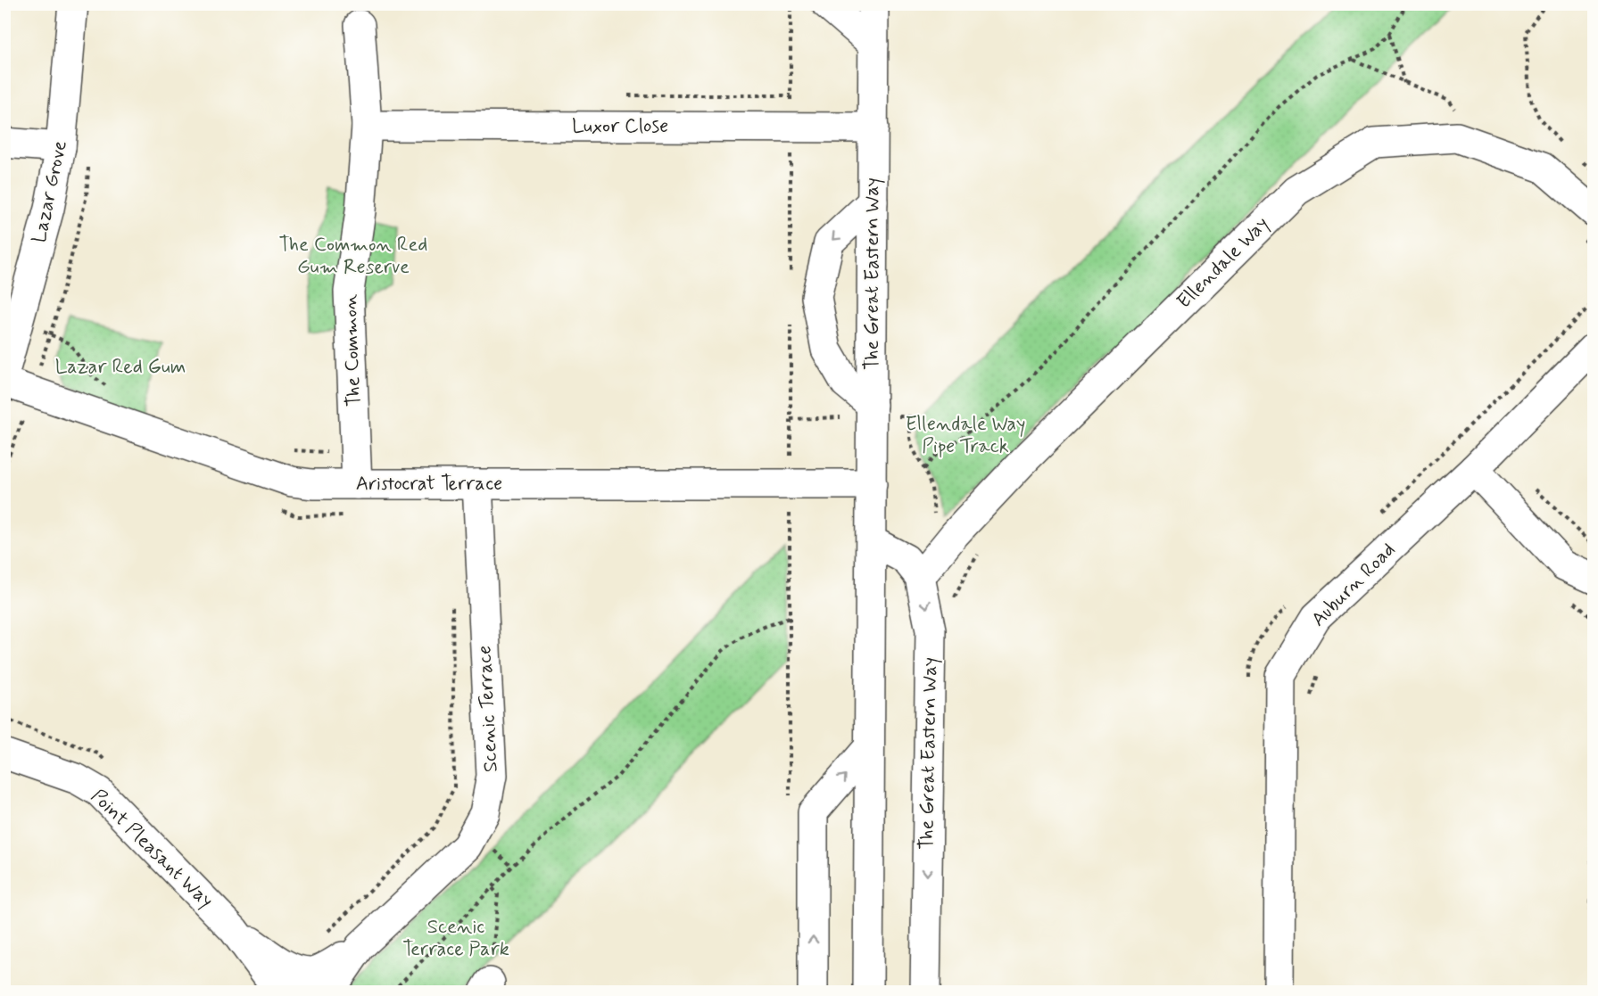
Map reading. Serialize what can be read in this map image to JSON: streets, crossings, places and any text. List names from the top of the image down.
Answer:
{
  "streets": {
    "street": [
      "Luxor Close",
      "Lazar Grove",
      "Ellendale Way",
      "The Great Eastern Way",
      "The Common",
      "Aristocrat Terrace",
      "Auburn Road",
      "Scenic Terrace",
      "Point Pleasant Way"
    ]
  },
  "crossings": [
    ["Luxor Close", "The Great Eastern Way"],
    ["Luxor Close", "The Common"],
    ["Ellendale Way", "The Great Eastern Way"],
    ["The Great Eastern Way", "Aristocrat Terrace"],
    ["The Common", "Aristocrat Terrace"],
    ["Aristocrat Terrace", "Scenic Terrace"],
    ["Scenic Terrace", "Point Pleasant Way"]
  ],
  "parks": [
    "The Common Red Gum Reserve",
    "Lazar Red Gum",
    "Ellendale Way Pipe Track",
    "Scenic Terrace Park"
  ]
}
